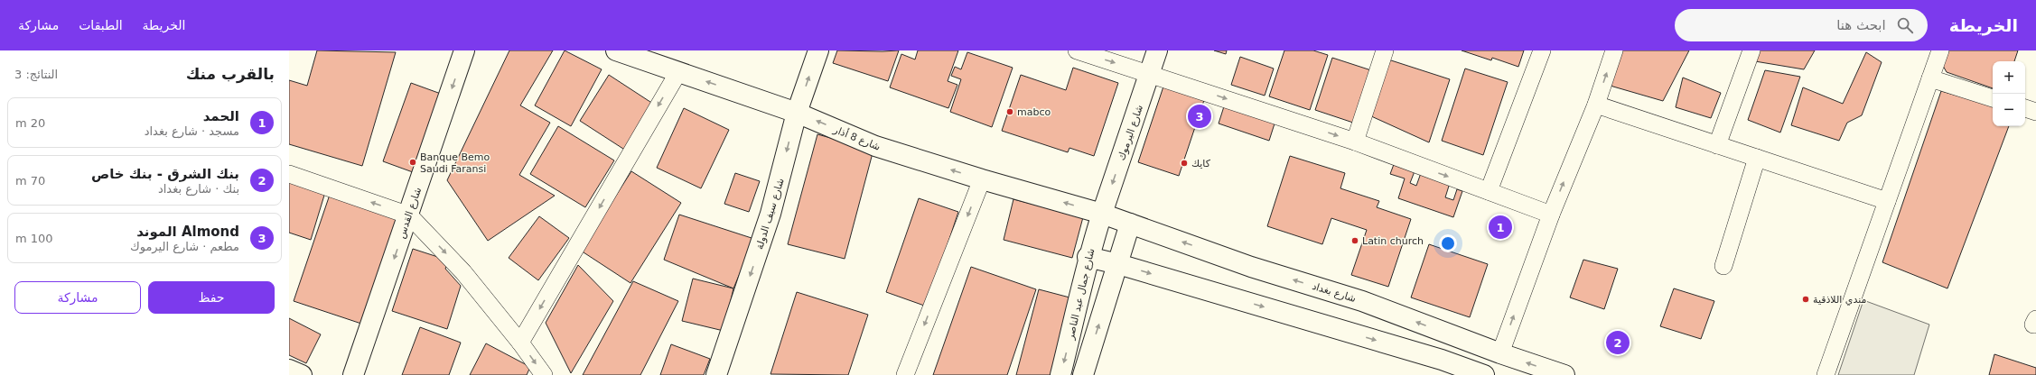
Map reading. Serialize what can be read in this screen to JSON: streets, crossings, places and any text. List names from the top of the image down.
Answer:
{
  "streets": {
    "main road": [
      "شارع اليرموك",
      "شارع 8 أذار",
      "شارع القدس",
      "شارع سيف الدولة",
      "شارع بغداد",
      "شارع جمال عبد الناصر"
    ]
  },
  "crossings": [
    ["شارع اليرموك", "شارع 8 أذار"],
    ["شارع اليرموك", "شارع بغداد"],
    ["شارع اليرموك", "شارع جمال عبد الناصر"],
    ["شارع 8 أذار", "شارع سيف الدولة"],
    ["شارع 8 أذار", "شارع بغداد"],
    ["شارع 8 أذار", "شارع جمال عبد الناصر"],
    ["شارع بغداد", "شارع جمال عبد الناصر"]
  ],
  "one_way": ["شارع اليرموك", "شارع 8 أذار", "شارع القدس"],
  "places": [
    "mabco",
    "Banque Bemo Saudi Faransi",
    "كايك",
    "Latin church",
    "مندي اللاذقية"
  ],
  "page": {
    "header": "الخريطة",
    "search": "ابحث هنا",
    "nav": ["الخريطة", "الطبقات", "مشاركة"],
    "heading": ["بالقرب منك", "النتائج: 3"],
    "map_buttons": ["+", "−"],
    "list": [
      {
        "mark": "1",
        "name": "الحمد",
        "note": "مسجد · شارع بغداد",
        "value": "20 m"
      },
      {
        "mark": "2",
        "name": "بنك الشرق - بنك خاص",
        "note": "بنك · شارع بغداد",
        "value": "70 m"
      },
      {
        "mark": "3",
        "name": "Almond الموند",
        "note": "مطعم · شارع اليرموك",
        "value": "100 m"
      }
    ],
    "pins": ["3", "1", "2"],
    "buttons": ["حفظ", "مشاركة"]
  }
}
